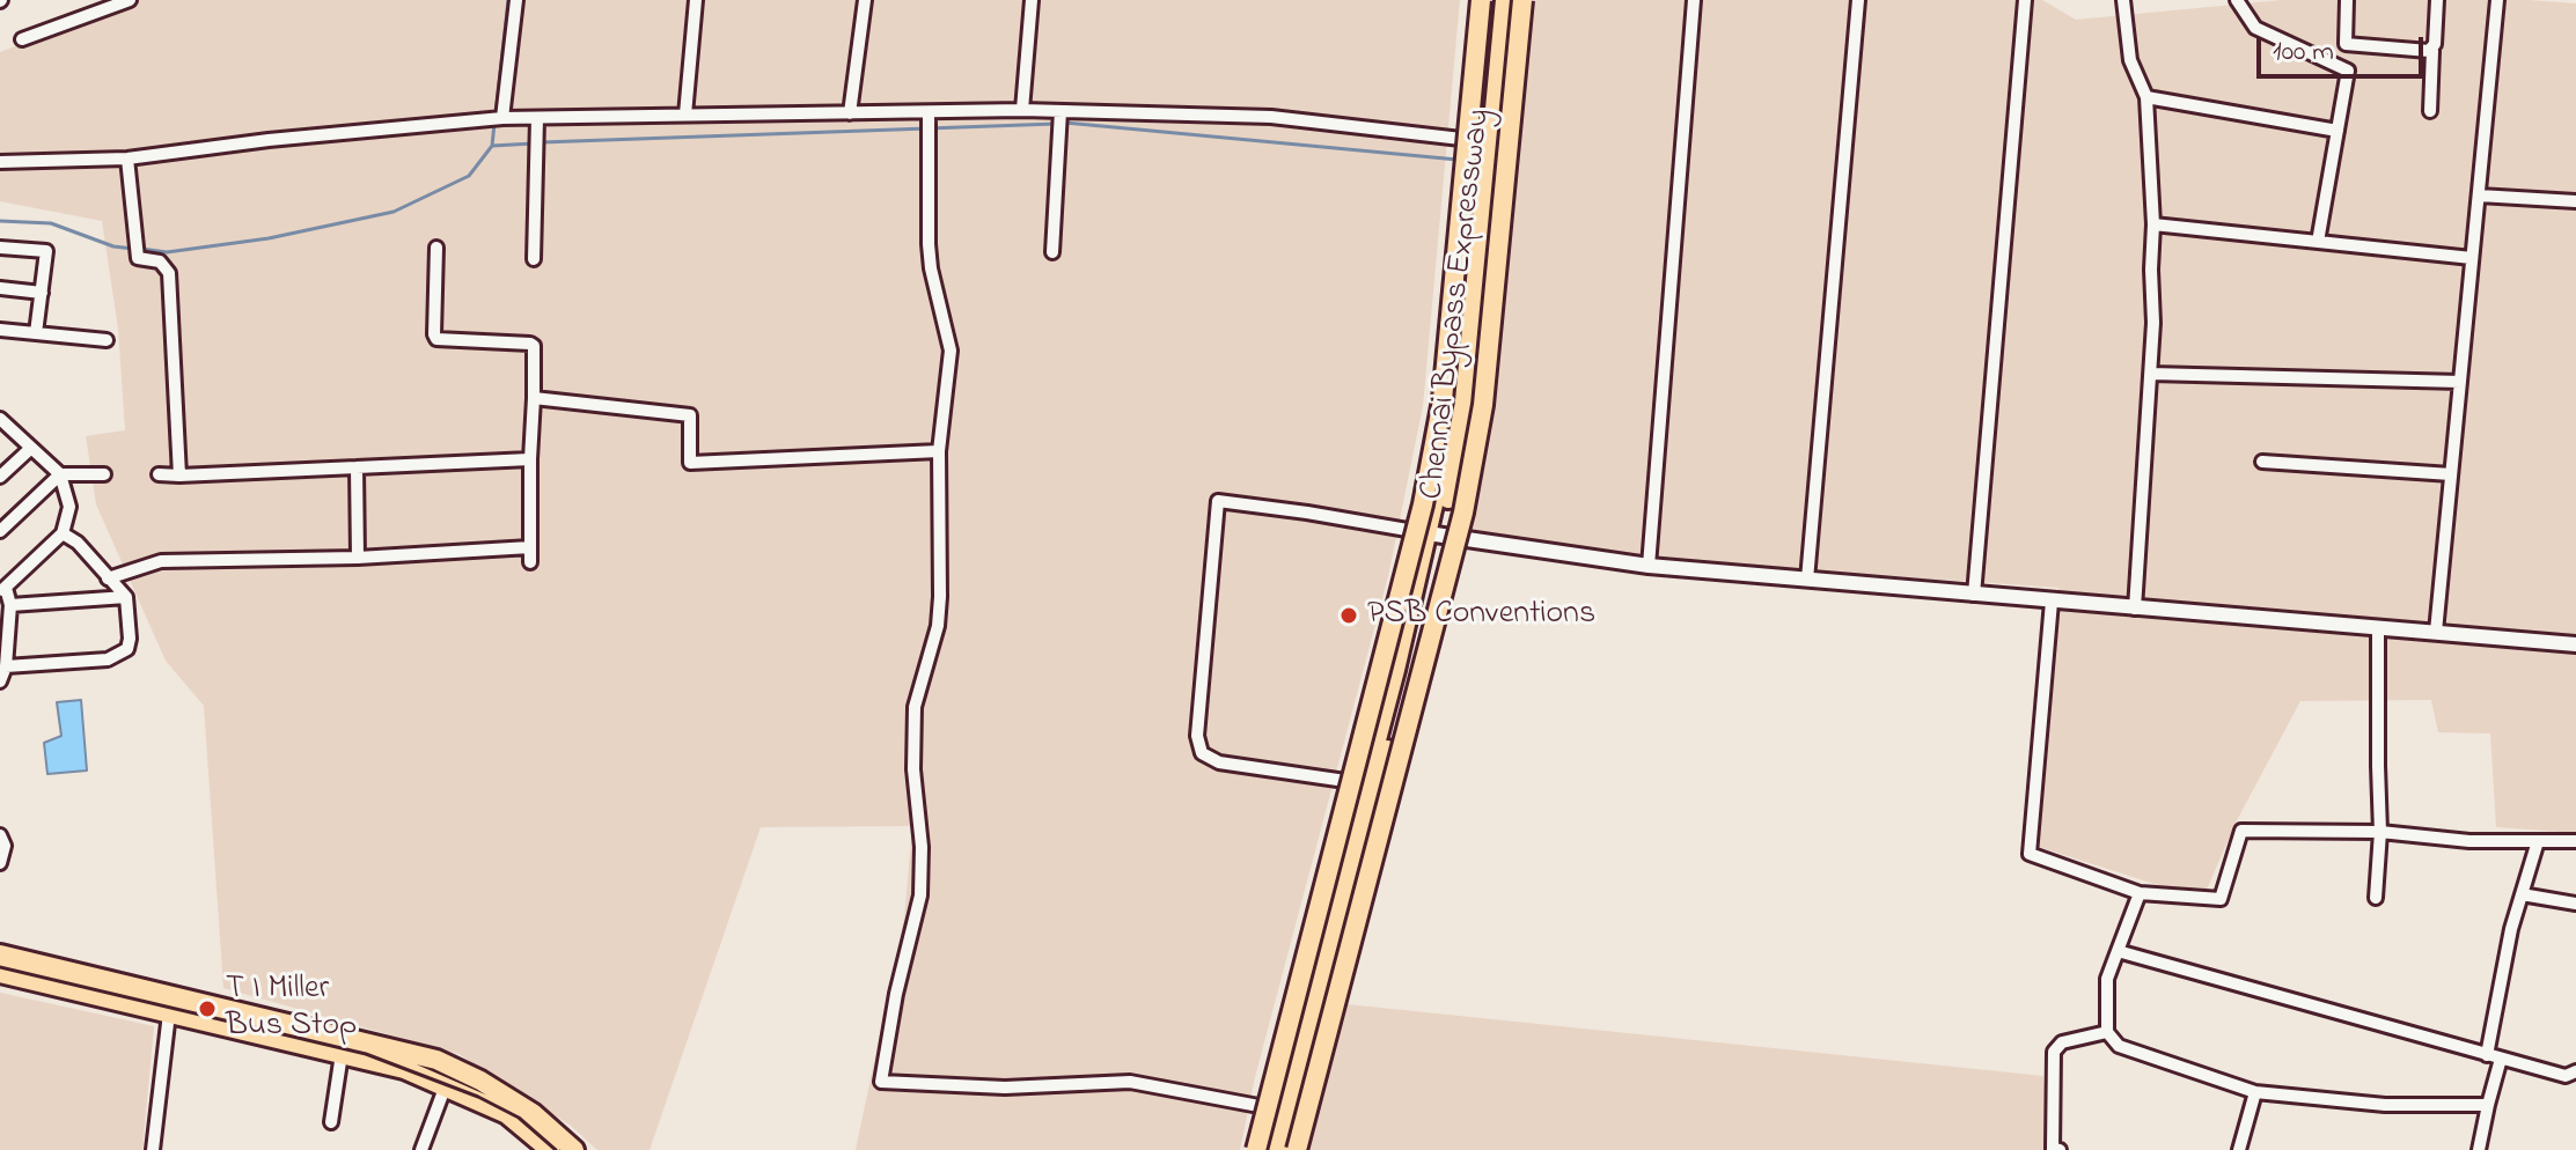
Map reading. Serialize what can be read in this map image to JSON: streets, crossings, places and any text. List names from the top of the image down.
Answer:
{
  "streets": {
    "main road": ["Chennai Bypass Expressway"]
  },
  "places": ["PSB Conventions", "T I Miller Bus Stop"],
  "scale_bar": "100 m"
}
